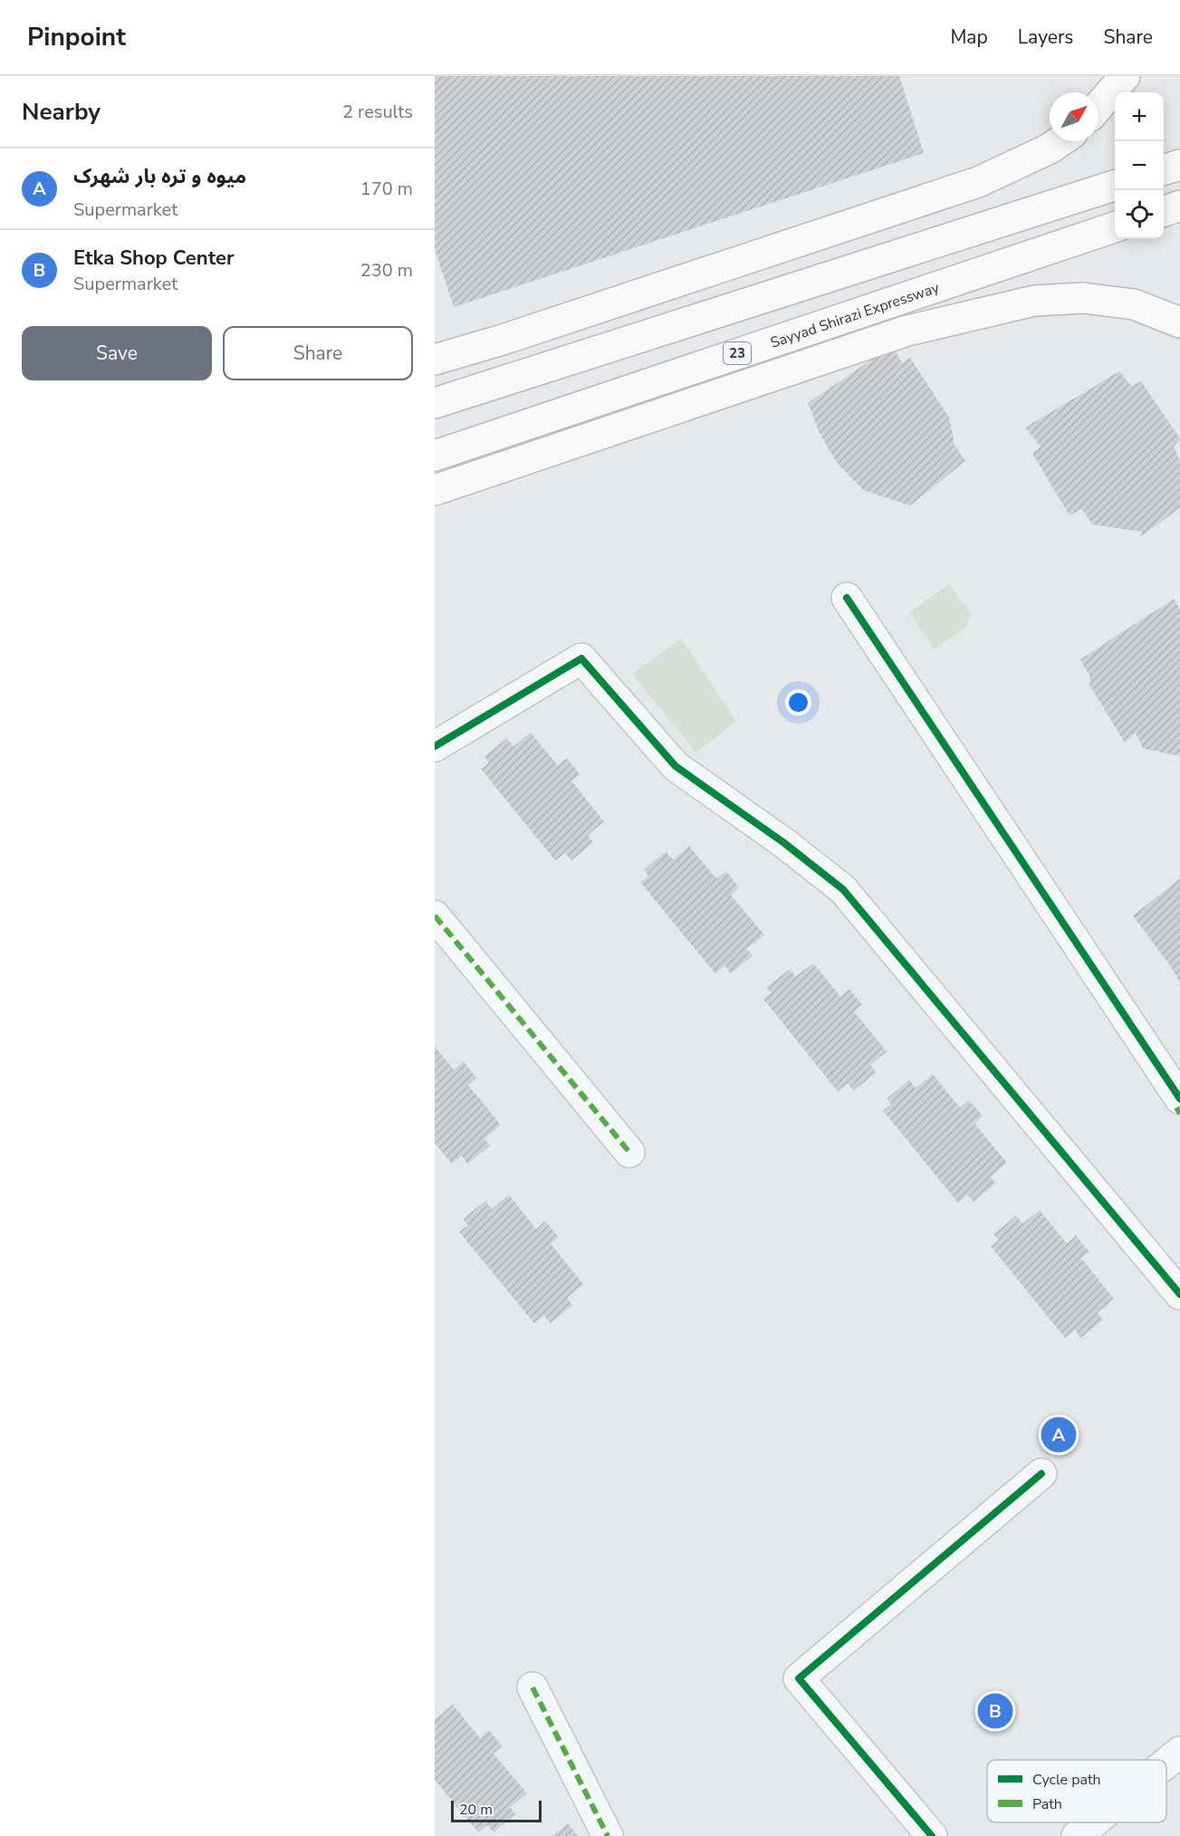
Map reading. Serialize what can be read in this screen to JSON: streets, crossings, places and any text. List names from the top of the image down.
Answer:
{
  "streets": {
    "highway": ["Sayyad Shirazi Expressway", "23"]
  },
  "legend": ["Cycle path", "Path"],
  "scale_bar": "20 m",
  "north": "top right",
  "page": {
    "header": "Pinpoint",
    "nav": ["Map", "Layers", "Share"],
    "heading": ["Nearby", "2 results"],
    "map_buttons": ["+", "−"],
    "list": [
      {
        "mark": "A",
        "name": "میوه و تره بار شهرک",
        "note": "Supermarket",
        "value": "170 m"
      },
      {
        "mark": "B",
        "name": "Etka Shop Center",
        "note": "Supermarket",
        "value": "230 m"
      }
    ],
    "buttons": ["Save", "Share"],
    "pins": ["A", "B"],
    "scale": "20 m"
  }
}
